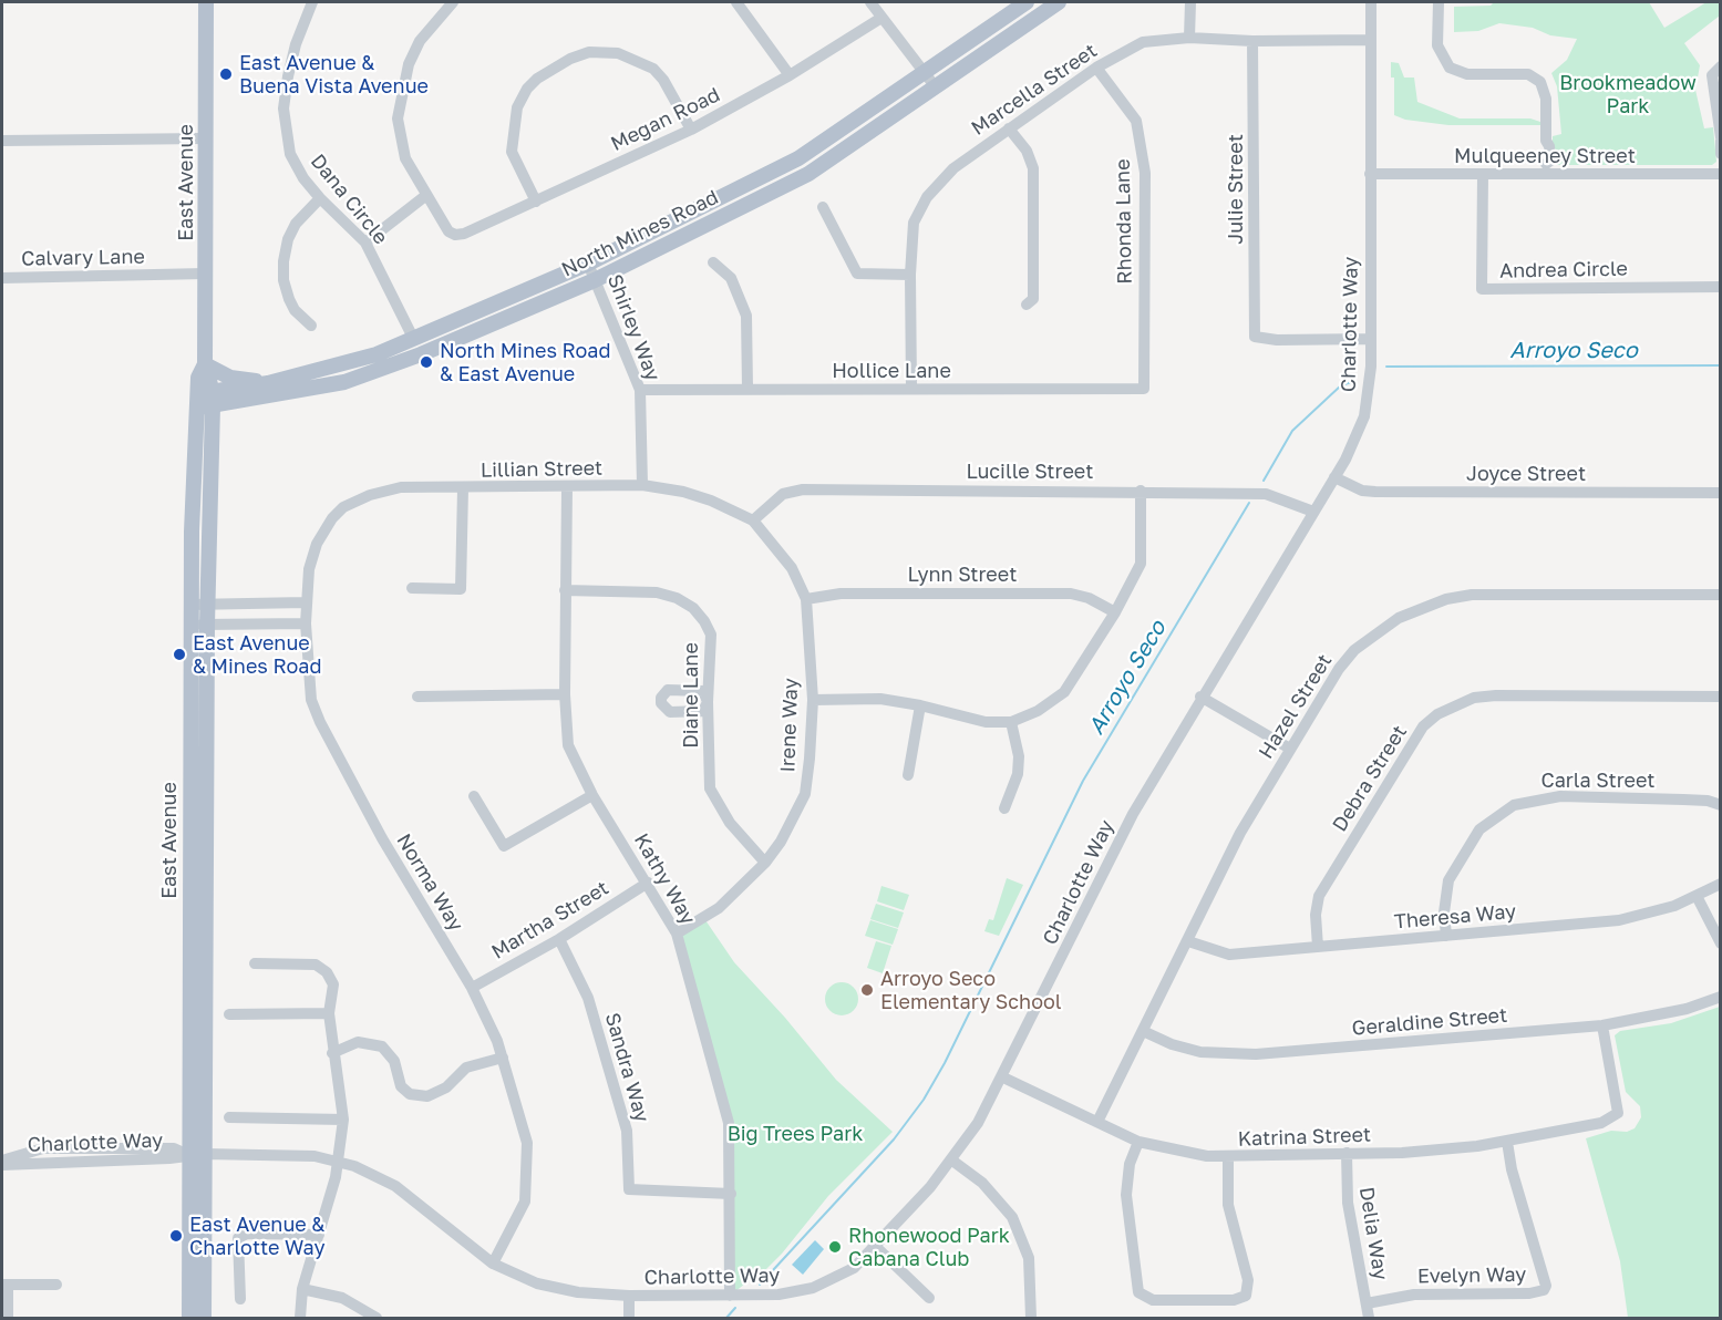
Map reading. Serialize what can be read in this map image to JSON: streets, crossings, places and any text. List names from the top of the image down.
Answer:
{
  "streets": {
    "main road": ["East Avenue", "North Mines Road"],
    "street": [
      "Marcella Street",
      "Megan Road",
      "Mulqueeney Street",
      "Julie Street",
      "Dana Circle",
      "Rhonda Lane",
      "Calvary Lane",
      "Andrea Circle",
      "Charlotte Way",
      "Shirley Way",
      "Hollice Lane",
      "Lillian Street",
      "Lucille Street",
      "Joyce Street",
      "Lynn Street",
      "Diane Lane",
      "Hazel Street",
      "Irene Way",
      "Debra Street",
      "Carla Street",
      "Kathy Way",
      "Norma Way",
      "Theresa Way",
      "Martha Street",
      "Geraldine Street",
      "Sandra Way",
      "Katrina Street",
      "Delia Way",
      "Evelyn Way"
    ]
  },
  "crossings": [
    ["Marcella Street", "Julie Street"],
    ["Marcella Street", "Rhonda Lane"],
    ["Marcella Street", "Charlotte Way"],
    ["Marcella Street", "Hollice Lane"],
    ["Mulqueeney Street", "Andrea Circle"],
    ["Mulqueeney Street", "Charlotte Way"],
    ["East Avenue", "North Mines Road"],
    ["East Avenue", "Calvary Lane"],
    ["East Avenue", "Charlotte Way"],
    ["Julie Street", "Charlotte Way"],
    ["Dana Circle", "North Mines Road"],
    ["Rhonda Lane", "Hollice Lane"],
    ["North Mines Road", "Shirley Way"],
    ["Charlotte Way", "Lucille Street"],
    ["Charlotte Way", "Joyce Street"],
    ["Charlotte Way", "Kathy Way"],
    ["Charlotte Way", "Norma Way"],
    ["Charlotte Way", "Katrina Street"],
    ["Shirley Way", "Hollice Lane"],
    ["Shirley Way", "Lillian Street"],
    ["Lillian Street", "Lucille Street"],
    ["Lillian Street", "Irene Way"],
    ["Lillian Street", "Kathy Way"],
    ["Lillian Street", "Norma Way"],
    ["Lucille Street", "Irene Way"],
    ["Lynn Street", "Irene Way"],
    ["Diane Lane", "Irene Way"],
    ["Diane Lane", "Kathy Way"],
    ["Hazel Street", "Theresa Way"],
    ["Hazel Street", "Geraldine Street"],
    ["Hazel Street", "Katrina Street"],
    ["Irene Way", "Kathy Way"],
    ["Debra Street", "Theresa Way"],
    ["Carla Street", "Theresa Way"],
    ["Kathy Way", "Martha Street"],
    ["Kathy Way", "Sandra Way"],
    ["Norma Way", "Martha Street"],
    ["Martha Street", "Sandra Way"],
    ["Geraldine Street", "Katrina Street"],
    ["Katrina Street", "Delia Way"],
    ["Katrina Street", "Evelyn Way"],
    ["Delia Way", "Evelyn Way"]
  ],
  "water": ["Arroyo Seco"],
  "parks": ["Brookmeadow Park", "Big Trees Park"],
  "places": [
    "East Avenue & Buena Vista Avenue",
    "North Mines Road & East Avenue",
    "East Avenue & Mines Road",
    "Arroyo Seco Elementary School",
    "East Avenue & Charlotte Way",
    "Rhonewood Park Cabana Club"
  ]
}
